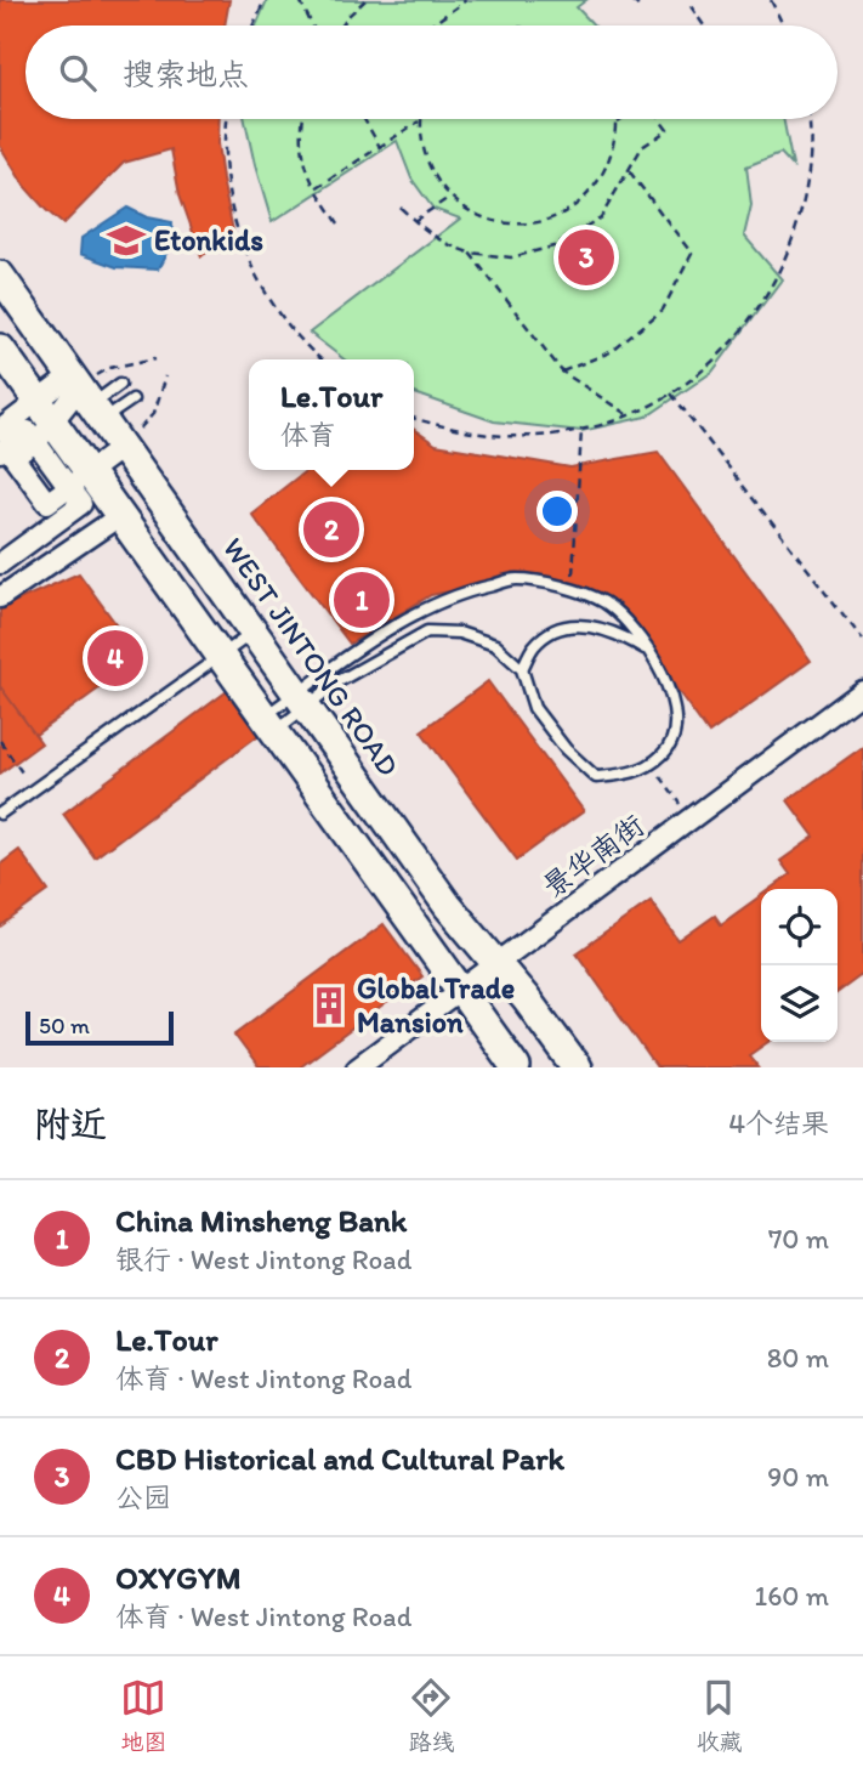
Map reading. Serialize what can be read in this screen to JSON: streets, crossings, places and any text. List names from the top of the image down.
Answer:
{
  "streets": {
    "main road": ["WEST JINTONG ROAD"],
    "street": ["景华南街"]
  },
  "crossings": [
    ["WEST JINTONG ROAD", "景华南街"]
  ],
  "places": {
    "school or university": ["Etonkids"],
    "building": ["Global Trade Mansion"]
  },
  "scale_bar": "50 m",
  "page": {
    "search": "搜索地点",
    "pins": [
      "3",
      "2",
      "1",
      "4"
    ],
    "popup": ["Le.Tour", "体育"],
    "scale": "50 m",
    "heading": ["附近", "4个结果"],
    "list": [
      {
        "mark": "1",
        "name": "China Minsheng Bank",
        "note": "银行 · West Jintong Road",
        "value": "70 m"
      },
      {
        "mark": "2",
        "name": "Le.Tour",
        "note": "体育 · West Jintong Road",
        "value": "80 m"
      },
      {
        "mark": "3",
        "name": "CBD Historical and Cultural Park",
        "note": "公园",
        "value": "90 m"
      },
      {
        "mark": "4",
        "name": "OXYGYM",
        "note": "体育 · West Jintong Road",
        "value": "160 m"
      }
    ],
    "nav": ["地图", "路线", "收藏"]
  }
}
